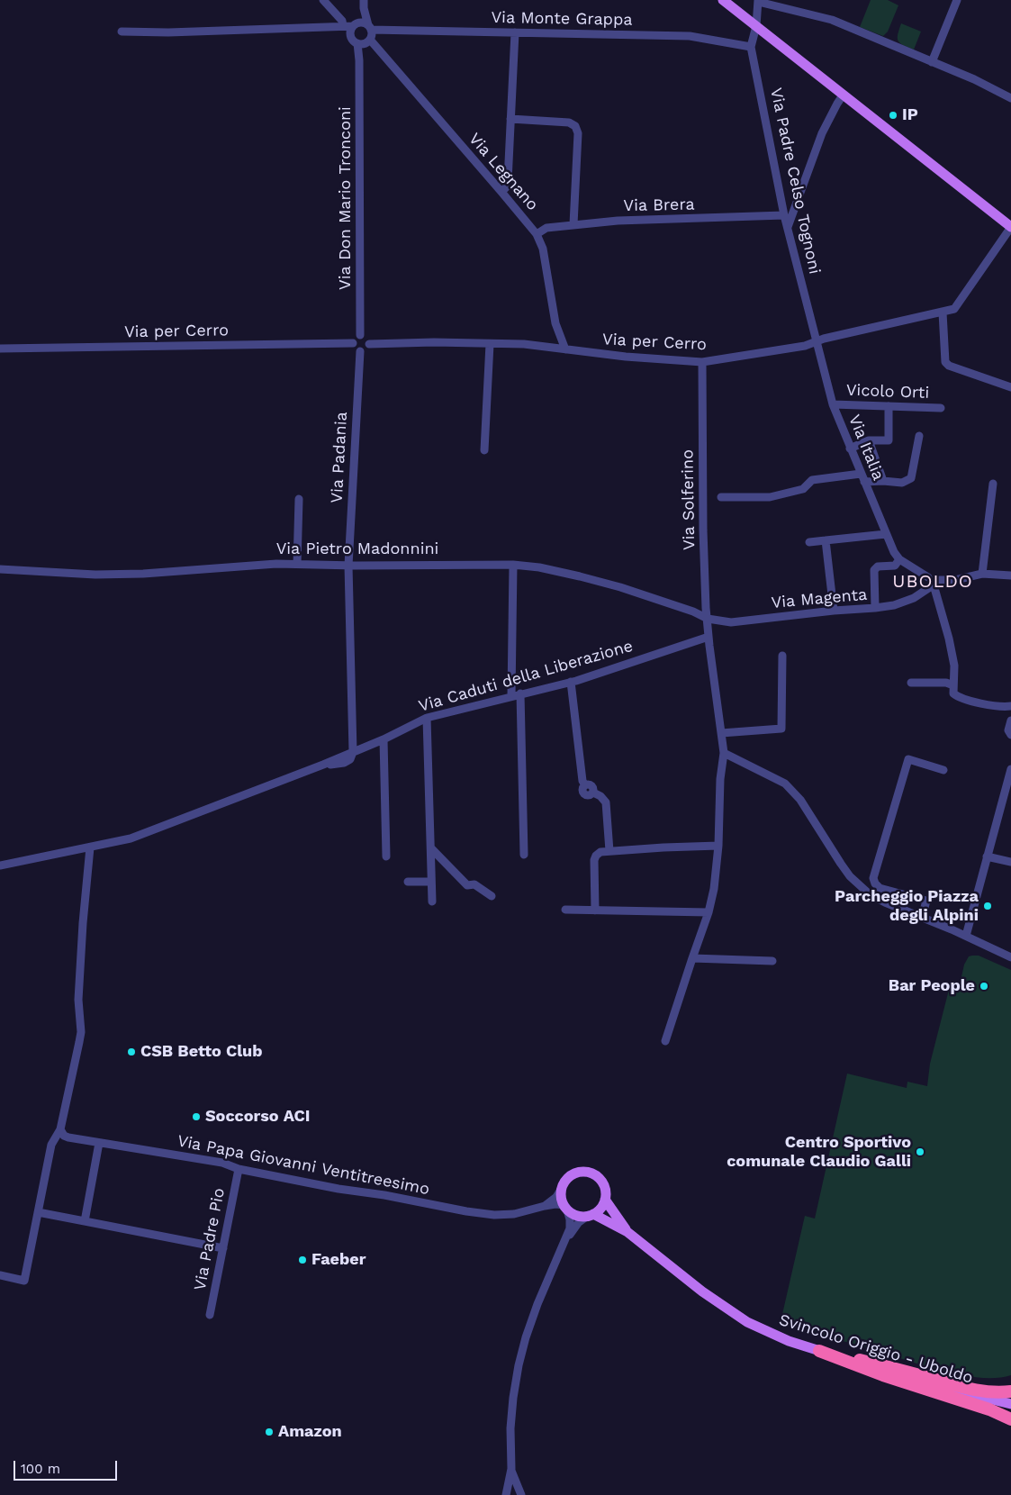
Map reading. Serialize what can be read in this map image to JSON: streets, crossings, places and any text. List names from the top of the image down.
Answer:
{
  "streets": {
    "main road": ["Svincolo Origgio - Uboldo"],
    "street": [
      "Via Monte Grappa",
      "Via Legnano",
      "Via Padre Celso Tognoni",
      "Via Don Mario Tronconi",
      "Via Brera",
      "Via per Cerro",
      "Vicolo Orti",
      "Via Italia",
      "Via Padania",
      "Via Solferino",
      "Via Pietro Madonnini",
      "Via Magenta",
      "Via Caduti della Liberazione",
      "Via Papa Giovanni Ventitreesimo",
      "Via Padre Pio"
    ]
  },
  "crossings": [
    ["Via Monte Grappa", "Via Legnano"],
    ["Via Monte Grappa", "Via Padre Celso Tognoni"],
    ["Via Monte Grappa", "Via Don Mario Tronconi"],
    ["Via Legnano", "Via Don Mario Tronconi"],
    ["Via Legnano", "Via Brera"],
    ["Via Legnano", "Via per Cerro"],
    ["Via Padre Celso Tognoni", "Via Brera"],
    ["Via Padre Celso Tognoni", "Via per Cerro"],
    ["Via Padre Celso Tognoni", "Via Italia"],
    ["Via Don Mario Tronconi", "Via per Cerro"],
    ["Via Don Mario Tronconi", "Via Padania"],
    ["Via per Cerro", "Via Italia"],
    ["Via per Cerro", "Via Padania"],
    ["Via per Cerro", "Via Solferino"],
    ["Vicolo Orti", "Via Italia"],
    ["Via Padania", "Via Pietro Madonnini"],
    ["Via Padania", "Via Caduti della Liberazione"],
    ["Via Solferino", "Via Pietro Madonnini"],
    ["Via Solferino", "Via Magenta"],
    ["Via Solferino", "Via Caduti della Liberazione"],
    ["Via Pietro Madonnini", "Via Magenta"],
    ["Via Papa Giovanni Ventitreesimo", "Via Padre Pio"],
    ["Via Papa Giovanni Ventitreesimo", "Svincolo Origgio - Uboldo"]
  ],
  "districts": ["UBOLDO"],
  "places": [
    "IP",
    "Parcheggio Piazza degli Alpini",
    "Bar People",
    "CSB Betto Club",
    "Soccorso ACI",
    "Centro Sportivo comunale Claudio Galli",
    "Faeber",
    "Amazon"
  ],
  "scale_bar": "100 m"
}
